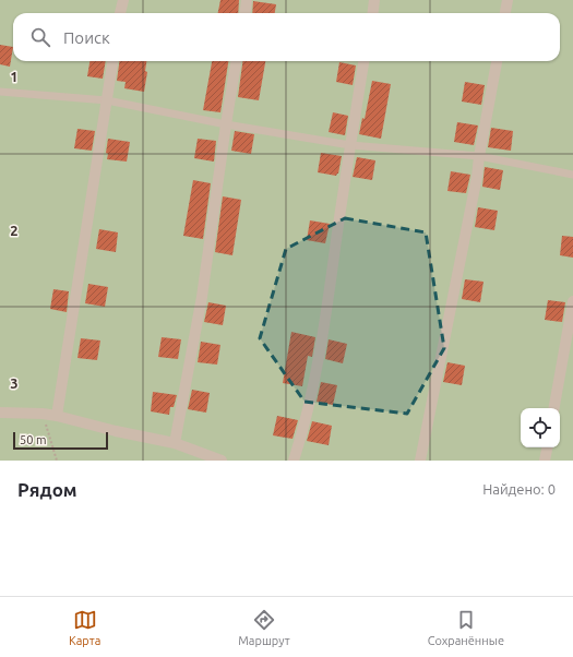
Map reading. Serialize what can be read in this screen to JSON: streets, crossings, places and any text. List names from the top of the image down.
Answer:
{
  "scale_bar": "50 m",
  "page": {
    "search": "Поиск",
    "scale": "50 m",
    "heading": ["Рядом", "Найдено: 0"],
    "nav": ["Карта", "Маршрут", "Сохранённые"]
  },
  "grid": {
    "rows": ["1", "2", "3"]
  }
}
